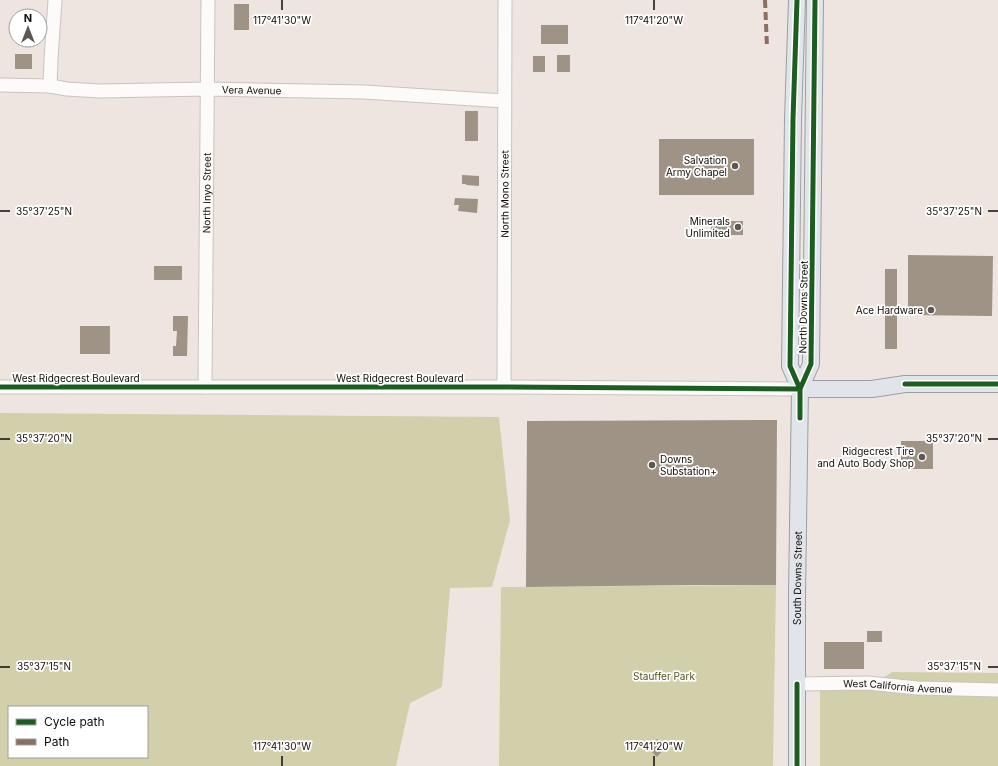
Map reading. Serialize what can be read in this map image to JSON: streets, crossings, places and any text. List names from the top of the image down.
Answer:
{
  "streets": {
    "main road": ["North Downs Street", "West Ridgecrest Boulevard", "South Downs Street"],
    "street": [
      "Vera Avenue",
      "North Inyo Street",
      "North Mono Street",
      "West California Avenue"
    ]
  },
  "crossings": [
    ["Vera Avenue", "North Inyo Street"],
    ["Vera Avenue", "North Mono Street"],
    ["North Inyo Street", "West Ridgecrest Boulevard"],
    ["North Mono Street", "West Ridgecrest Boulevard"],
    ["North Downs Street", "West Ridgecrest Boulevard"],
    ["North Downs Street", "South Downs Street"],
    ["West Ridgecrest Boulevard", "South Downs Street"],
    ["South Downs Street", "West California Avenue"]
  ],
  "parks": ["Stauffer Park"],
  "places": [
    "Salvation Army Chapel",
    "Minerals Unlimited",
    "Ace Hardware",
    "Ridgecrest Tire and Auto Body Shop",
    "Downs Substation+"
  ],
  "legend": ["Cycle path", "Path"],
  "north": "top",
  "coordinates": [
    "117°41'30\"W",
    "117°41'20\"W",
    "35°37'25\"N",
    "35°37'20\"N",
    "35°37'15\"N"
  ]
}
